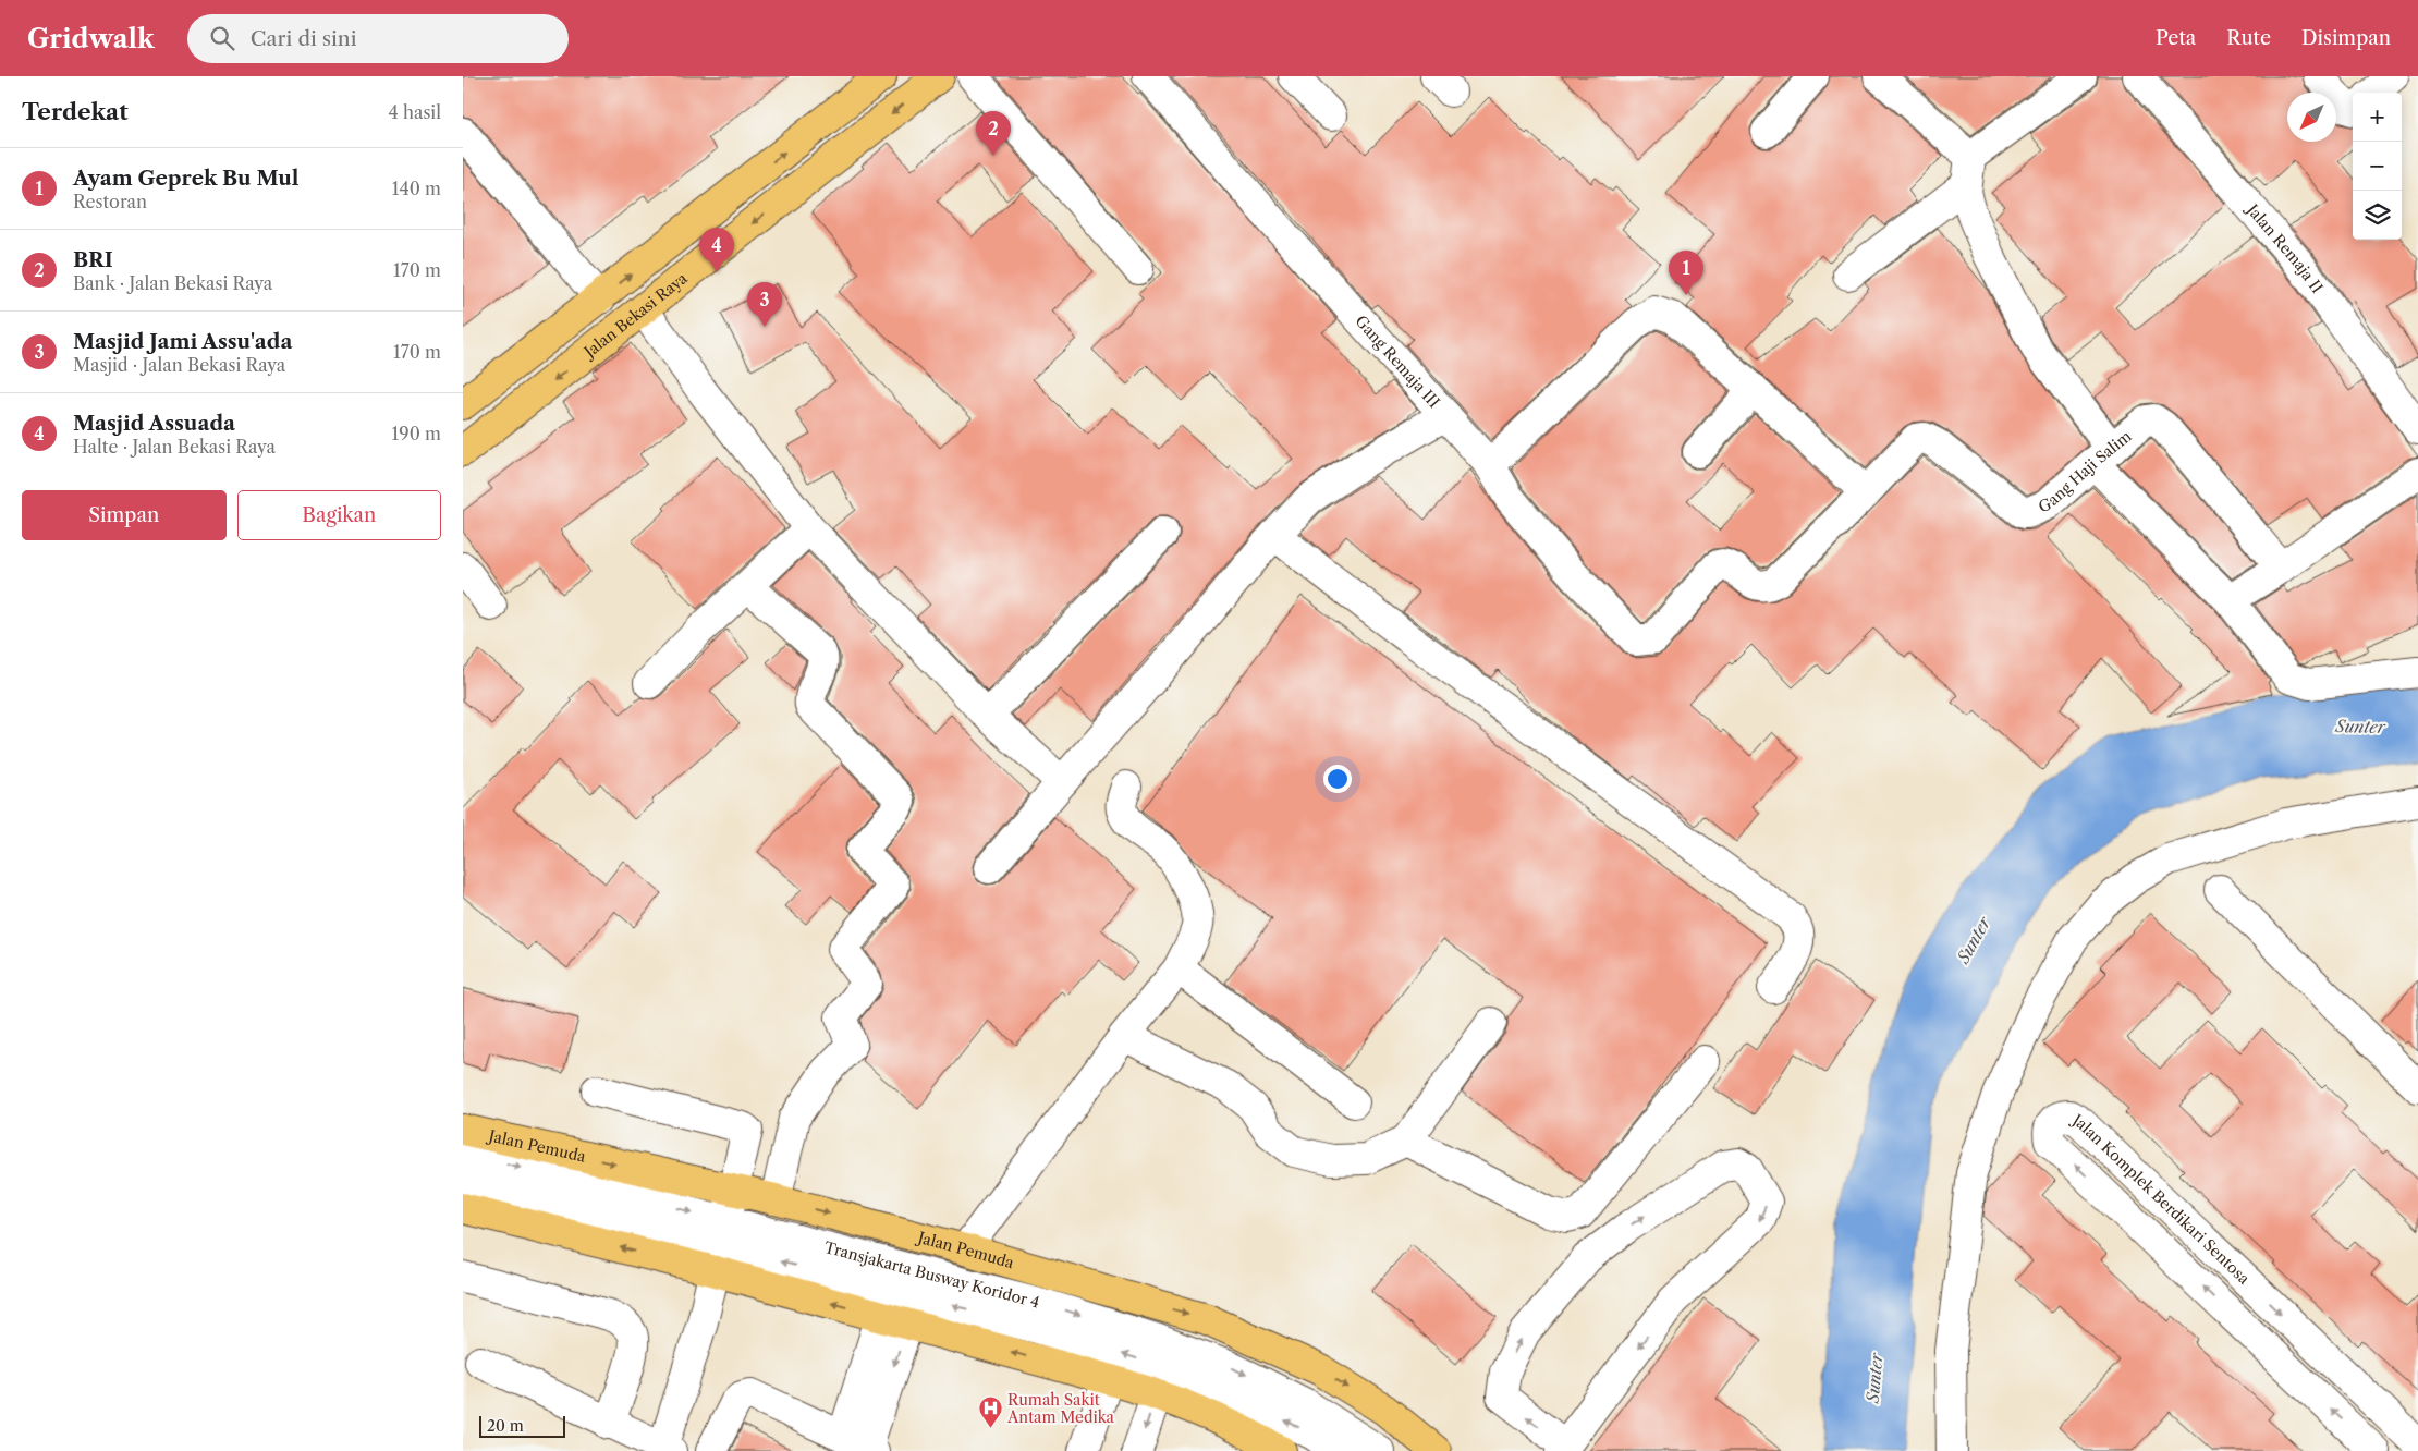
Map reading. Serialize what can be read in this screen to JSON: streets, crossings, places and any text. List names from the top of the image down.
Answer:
{
  "streets": {
    "main road": ["Jalan Bekasi Raya", "Jalan Pemuda"],
    "street": [
      "Jalan Remaja II",
      "Gang Remaja III",
      "Gang Haji Salim",
      "Jalan Komplek Berdikari Sentosa",
      "Transjakarta Busway Koridor 4"
    ]
  },
  "crossings": [
    ["Gang Remaja III", "Gang Haji Salim"]
  ],
  "water": ["Sunter"],
  "places": {
    "hospital": ["Rumah Sakit Antam Medika"]
  },
  "scale_bar": "20 m",
  "north": "bottom left",
  "page": {
    "header": "Gridwalk",
    "search": "Cari di sini",
    "nav": ["Peta", "Rute", "Disimpan"],
    "heading": ["Terdekat", "4 hasil"],
    "map_buttons": ["+", "−"],
    "pins": [
      "2",
      "4",
      "1",
      "3"
    ],
    "list": [
      {
        "mark": "1",
        "name": "Ayam Geprek Bu Mul",
        "note": "Restoran",
        "value": "140 m"
      },
      {
        "mark": "2",
        "name": "BRI",
        "note": "Bank · Jalan Bekasi Raya",
        "value": "170 m"
      },
      {
        "mark": "3",
        "name": "Masjid Jami Assu'ada",
        "note": "Masjid · Jalan Bekasi Raya",
        "value": "170 m"
      },
      {
        "mark": "4",
        "name": "Masjid Assuada",
        "note": "Halte · Jalan Bekasi Raya",
        "value": "190 m"
      }
    ],
    "buttons": ["Simpan", "Bagikan"],
    "scale": "20 m"
  }
}
